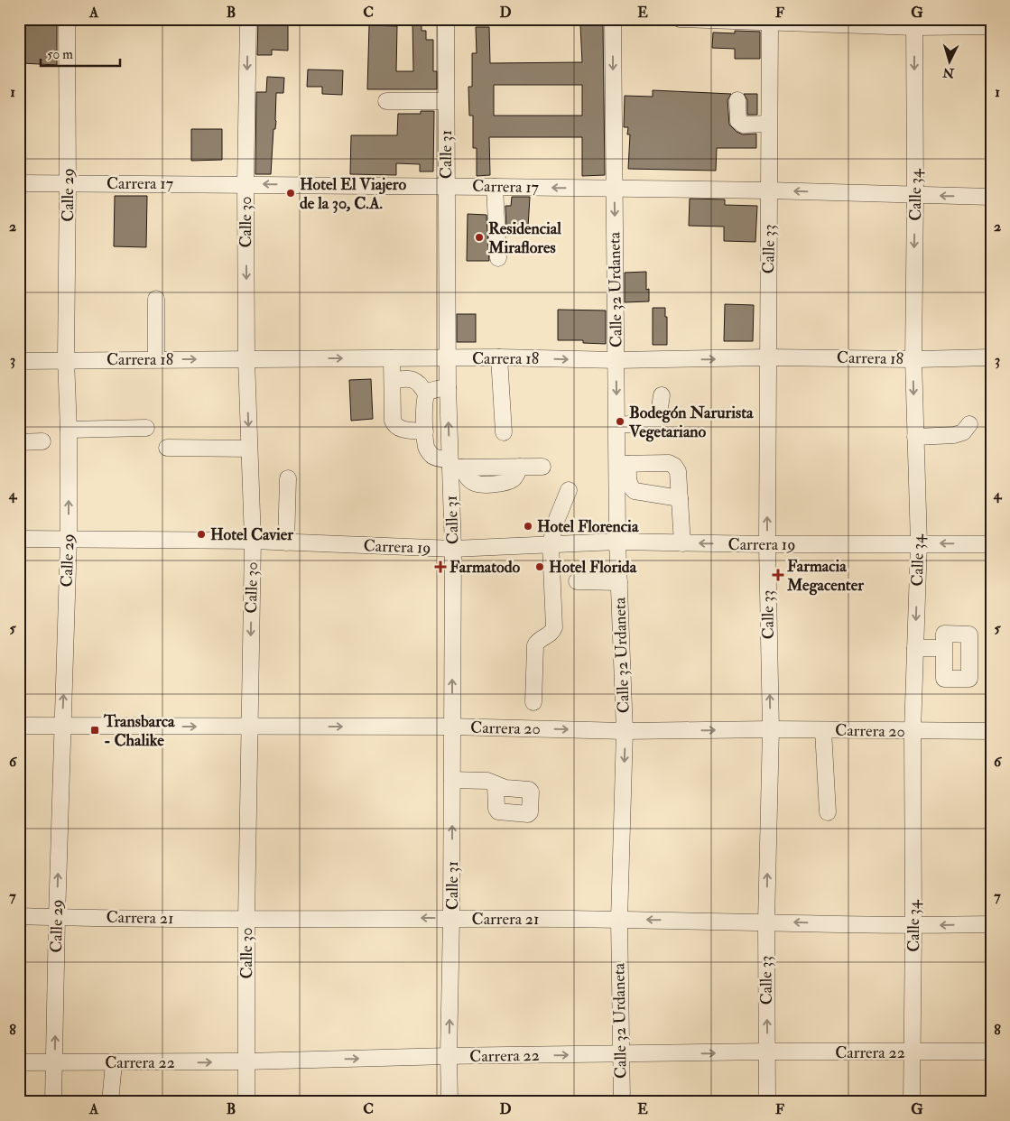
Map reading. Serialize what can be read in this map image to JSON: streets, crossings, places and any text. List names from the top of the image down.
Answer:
{
  "streets": {
    "street": [
      "Calle 31",
      "Carrera 17",
      "Calle 29",
      "Calle 34",
      "Calle 30",
      "Calle 33",
      "Calle 32 Urdaneta",
      "Carrera 18",
      "Carrera 19",
      "Carrera 20",
      "Carrera 21",
      "Carrera 22"
    ]
  },
  "crossings": [
    ["Calle 31", "Carrera 17"],
    ["Calle 31", "Carrera 18"],
    ["Calle 31", "Carrera 19"],
    ["Calle 31", "Carrera 20"],
    ["Calle 31", "Carrera 21"],
    ["Calle 31", "Carrera 22"],
    ["Carrera 17", "Calle 29"],
    ["Carrera 17", "Calle 34"],
    ["Carrera 17", "Calle 30"],
    ["Carrera 17", "Calle 33"],
    ["Carrera 17", "Calle 32 Urdaneta"],
    ["Calle 29", "Carrera 18"],
    ["Calle 29", "Carrera 19"],
    ["Calle 29", "Carrera 20"],
    ["Calle 29", "Carrera 21"],
    ["Calle 29", "Carrera 22"],
    ["Calle 34", "Carrera 18"],
    ["Calle 34", "Carrera 19"],
    ["Calle 34", "Carrera 20"],
    ["Calle 34", "Carrera 21"],
    ["Calle 34", "Carrera 22"],
    ["Calle 30", "Carrera 18"],
    ["Calle 30", "Carrera 19"],
    ["Calle 30", "Carrera 20"],
    ["Calle 30", "Carrera 21"],
    ["Calle 30", "Carrera 22"],
    ["Calle 33", "Carrera 18"],
    ["Calle 33", "Carrera 19"],
    ["Calle 33", "Carrera 20"],
    ["Calle 33", "Carrera 21"],
    ["Calle 33", "Carrera 22"],
    ["Calle 32 Urdaneta", "Carrera 18"],
    ["Calle 32 Urdaneta", "Carrera 19"],
    ["Calle 32 Urdaneta", "Carrera 20"],
    ["Calle 32 Urdaneta", "Carrera 21"],
    ["Calle 32 Urdaneta", "Carrera 22"]
  ],
  "one_way": [
    "Carrera 17",
    "Calle 29",
    "Calle 34",
    "Calle 30",
    "Calle 33",
    "Calle 32 Urdaneta",
    "Carrera 18",
    "Carrera 20",
    "Carrera 21",
    "Carrera 22"
  ],
  "places": {
    "other": [
      "Hotel El Viajero de la 30, C.A.",
      "Residencial Miraflores",
      "Bodegón Narurista Vegetariano",
      "Hotel Florencia",
      "Hotel Cavier",
      "Hotel Florida"
    ],
    "health": ["Farmatodo", "Farmacia Megacenter"],
    "transit": ["Transbarca - Chalike"]
  },
  "scale_bar": "50 m",
  "north": "bottom",
  "grid": {
    "columns": [
      "A",
      "B",
      "C",
      "D",
      "E",
      "F",
      "G"
    ],
    "rows": [
      "1",
      "2",
      "3",
      "4",
      "5",
      "6",
      "7",
      "8"
    ]
  }
}
